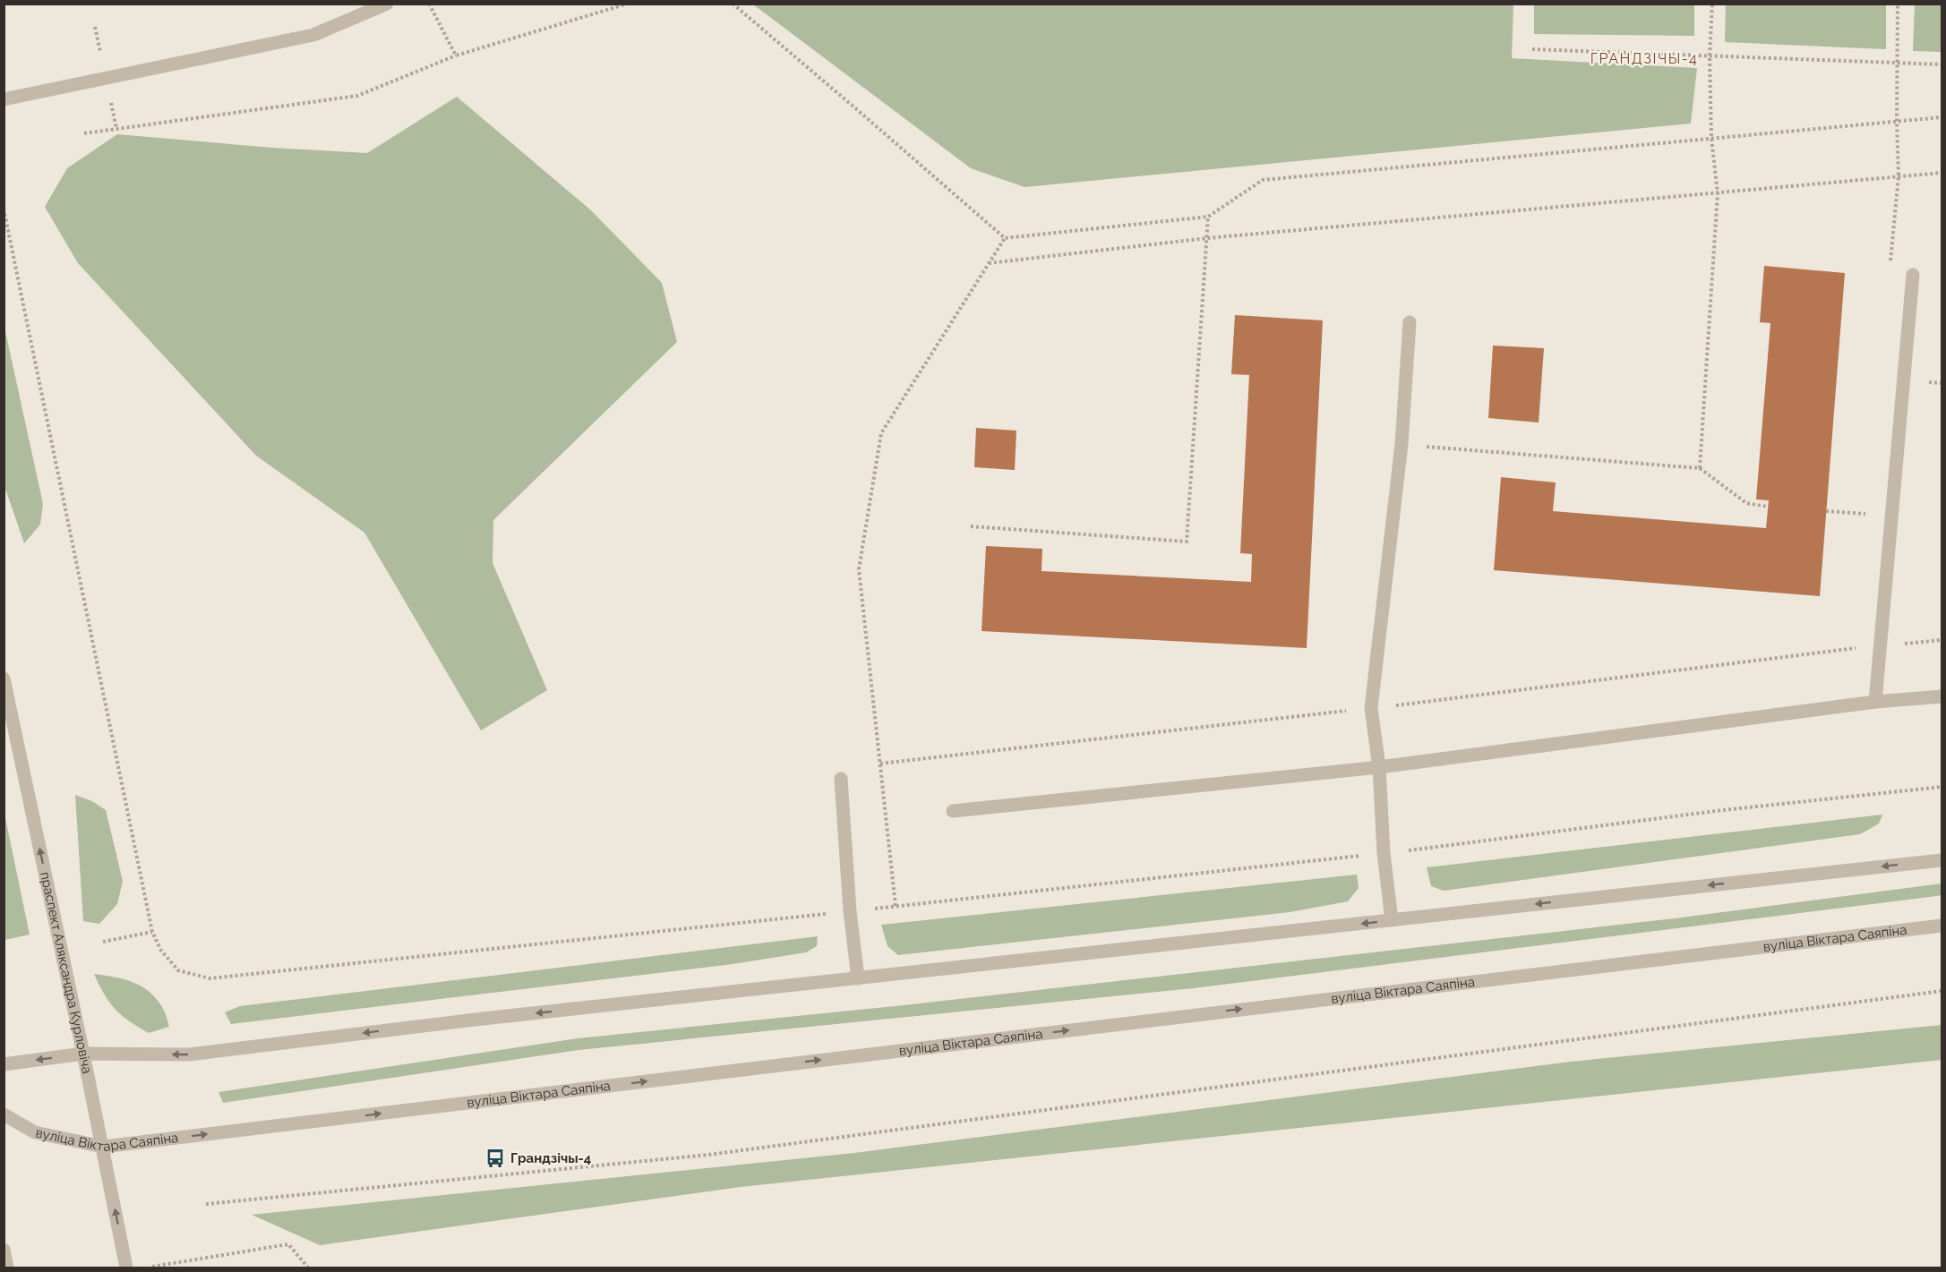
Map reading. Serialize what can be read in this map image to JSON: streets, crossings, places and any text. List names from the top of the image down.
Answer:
{
  "streets": {
    "street": ["вуліца Віктара Саяпіна", "праспект Аляксандра Курловіча"]
  },
  "crossings": [
    ["вуліца Віктара Саяпіна", "праспект Аляксандра Курловіча"]
  ],
  "one_way": ["праспект Аляксандра Курловіча"],
  "districts": ["ГРАНДЗІЧЫ-4"],
  "places": {
    "bus stop": ["Грандзічы-4"]
  }
}
